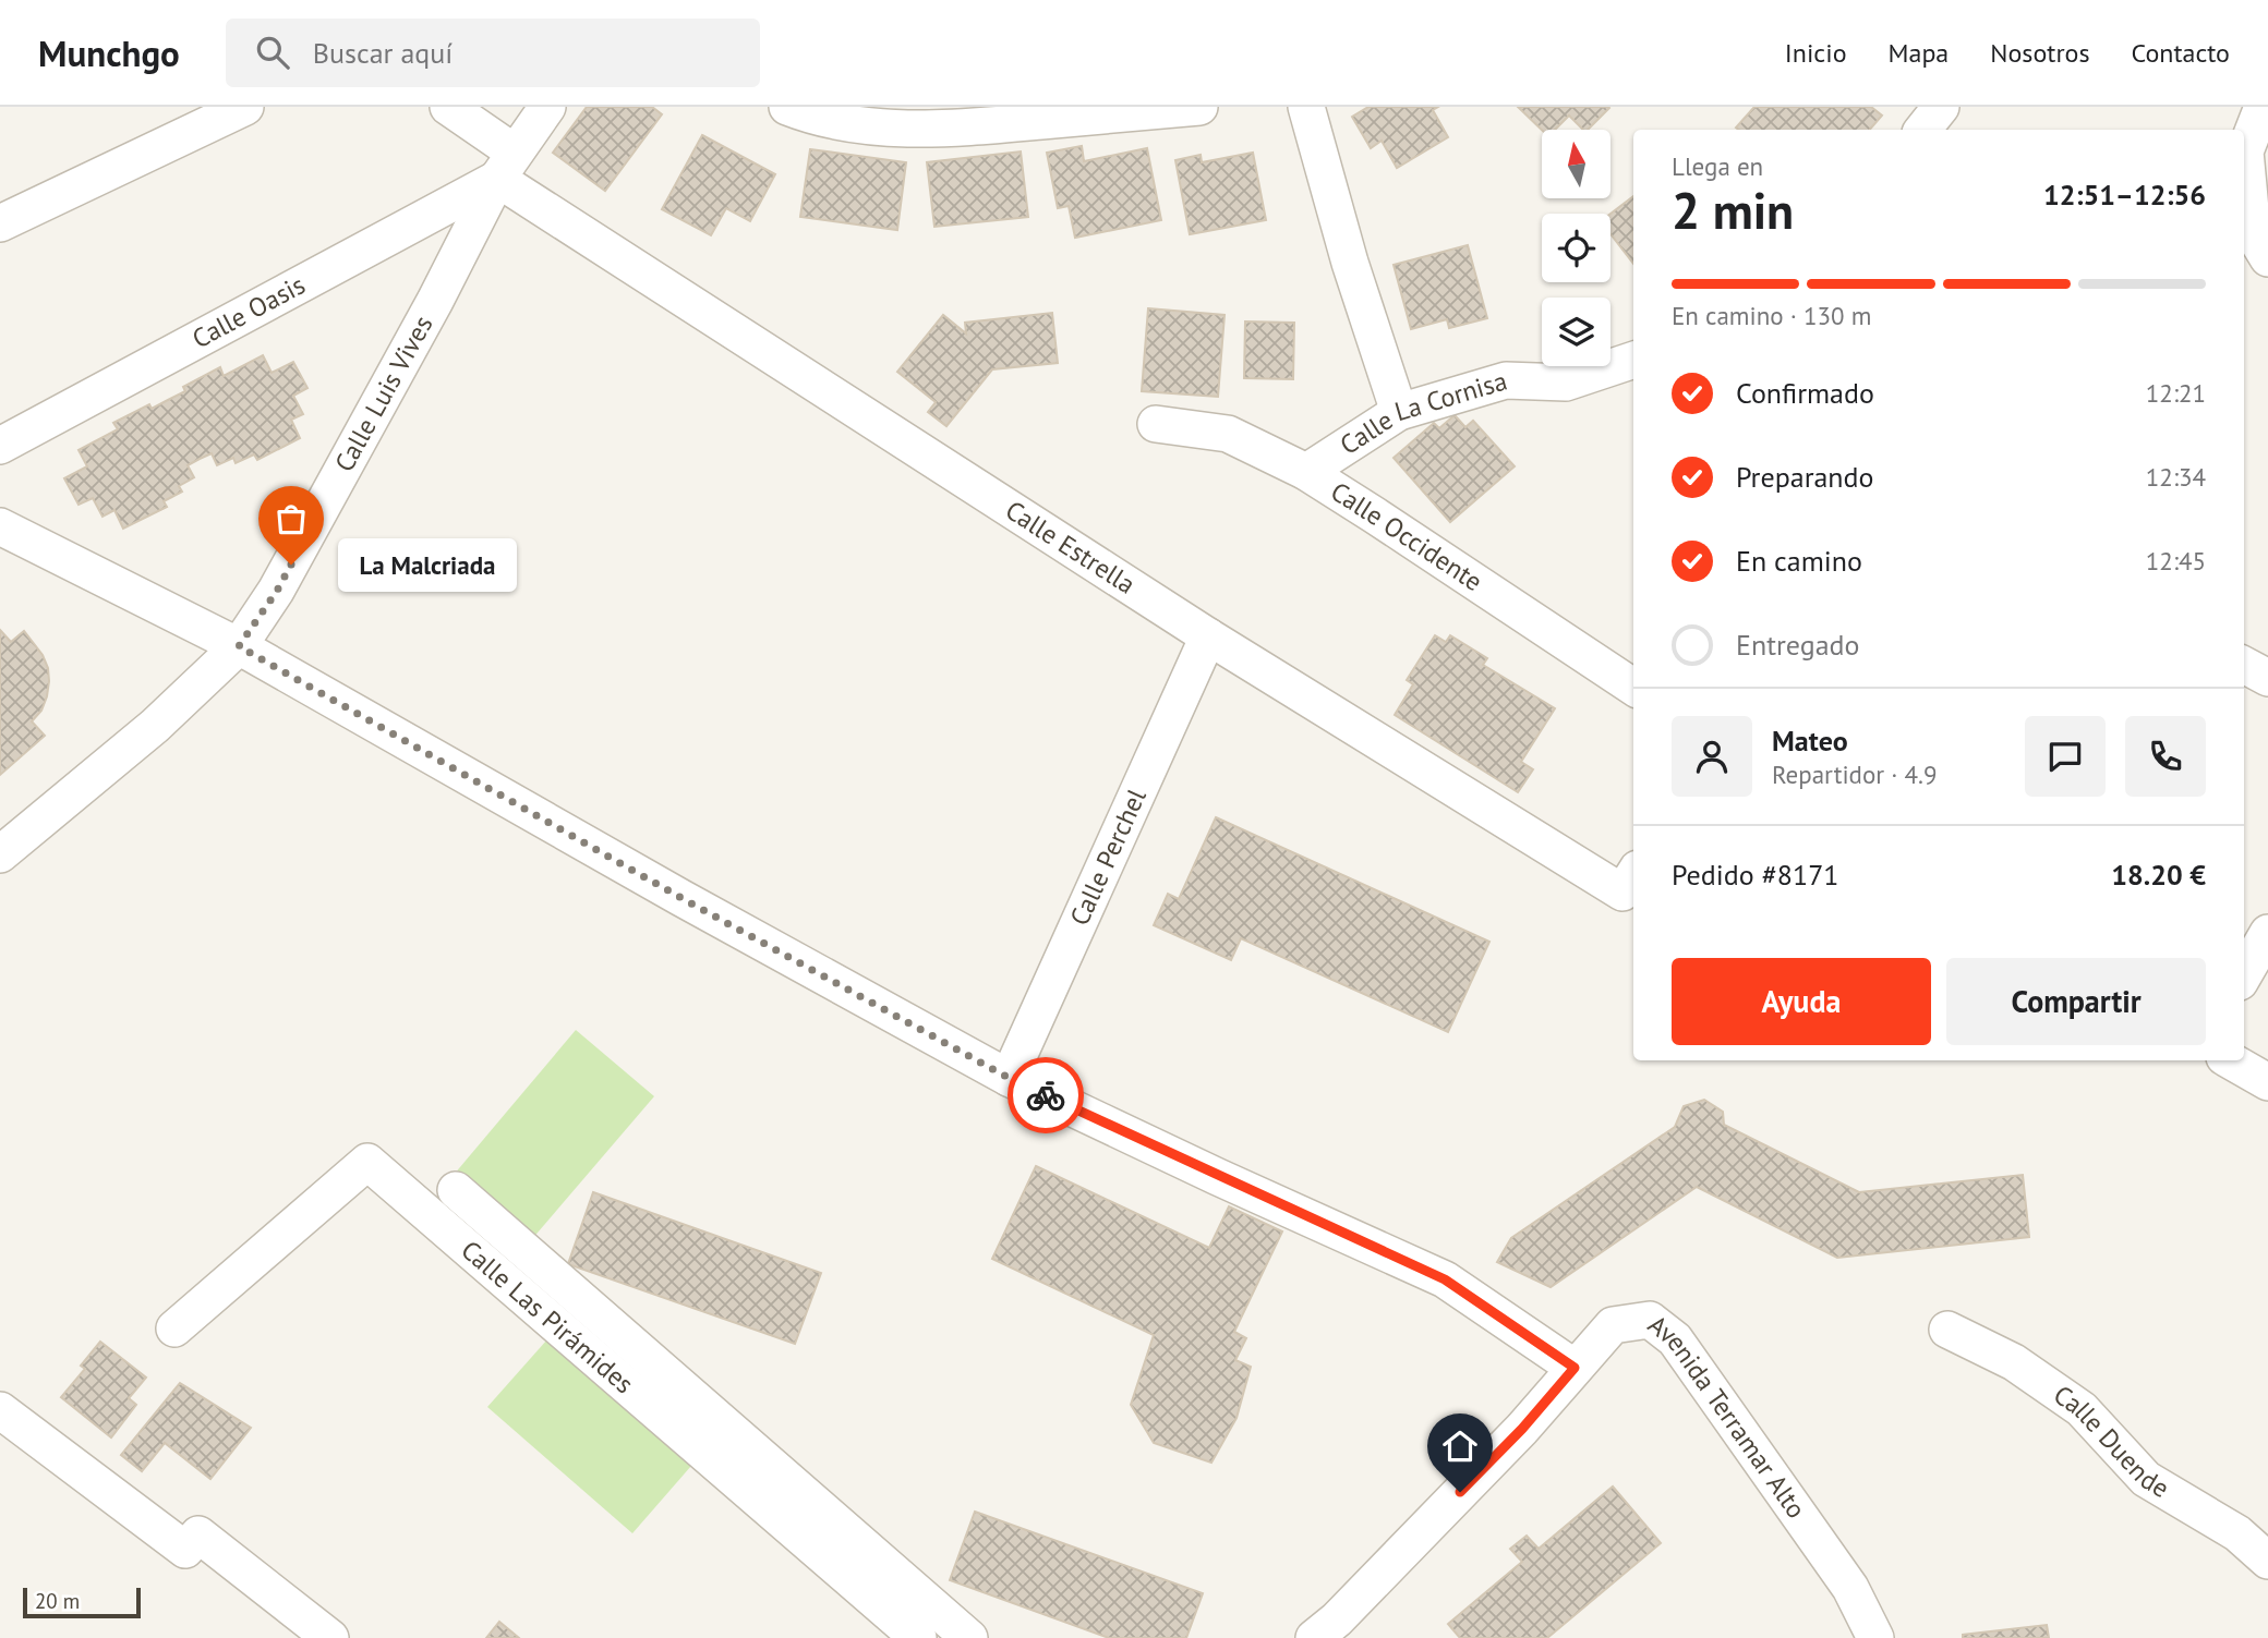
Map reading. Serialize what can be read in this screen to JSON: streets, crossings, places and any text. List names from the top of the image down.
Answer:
{
  "streets": {
    "street": [
      "Calle Oasis",
      "Calle Luis Vives",
      "Calle La Cornisa",
      "Calle Occidente",
      "Calle Estrella",
      "Calle Perchel",
      "Calle Las Pirámides",
      "Avenida Terramar Alto",
      "Calle Duende"
    ]
  },
  "crossings": [
    ["Calle Oasis", "Calle Luis Vives"],
    ["Calle Oasis", "Calle Estrella"],
    ["Calle Luis Vives", "Calle Estrella"],
    ["Calle La Cornisa", "Calle Occidente"],
    ["Calle Estrella", "Calle Perchel"]
  ],
  "places": ["La Malcriada"],
  "scale_bar": "20 m",
  "north": "top",
  "page": {
    "header": "Munchgo",
    "search": "Buscar aquí",
    "nav": [
      "Inicio",
      "Mapa",
      "Nosotros",
      "Contacto"
    ],
    "heading": ["2 min", "Llega en", "12:51–12:56"],
    "panel": [
      "Mateo",
      "Repartidor · 4.9",
      "Pedido #8171",
      "18.20 €"
    ],
    "bar": "En camino · 130 m",
    "list": [
      ["Confirmado", "12:21"],
      ["Preparando", "12:34"],
      ["En camino", "12:45"],
      "Entregado"
    ],
    "bubble": "La Malcriada",
    "buttons": ["Ayuda", "Compartir"],
    "scale": "20 m"
  }
}
